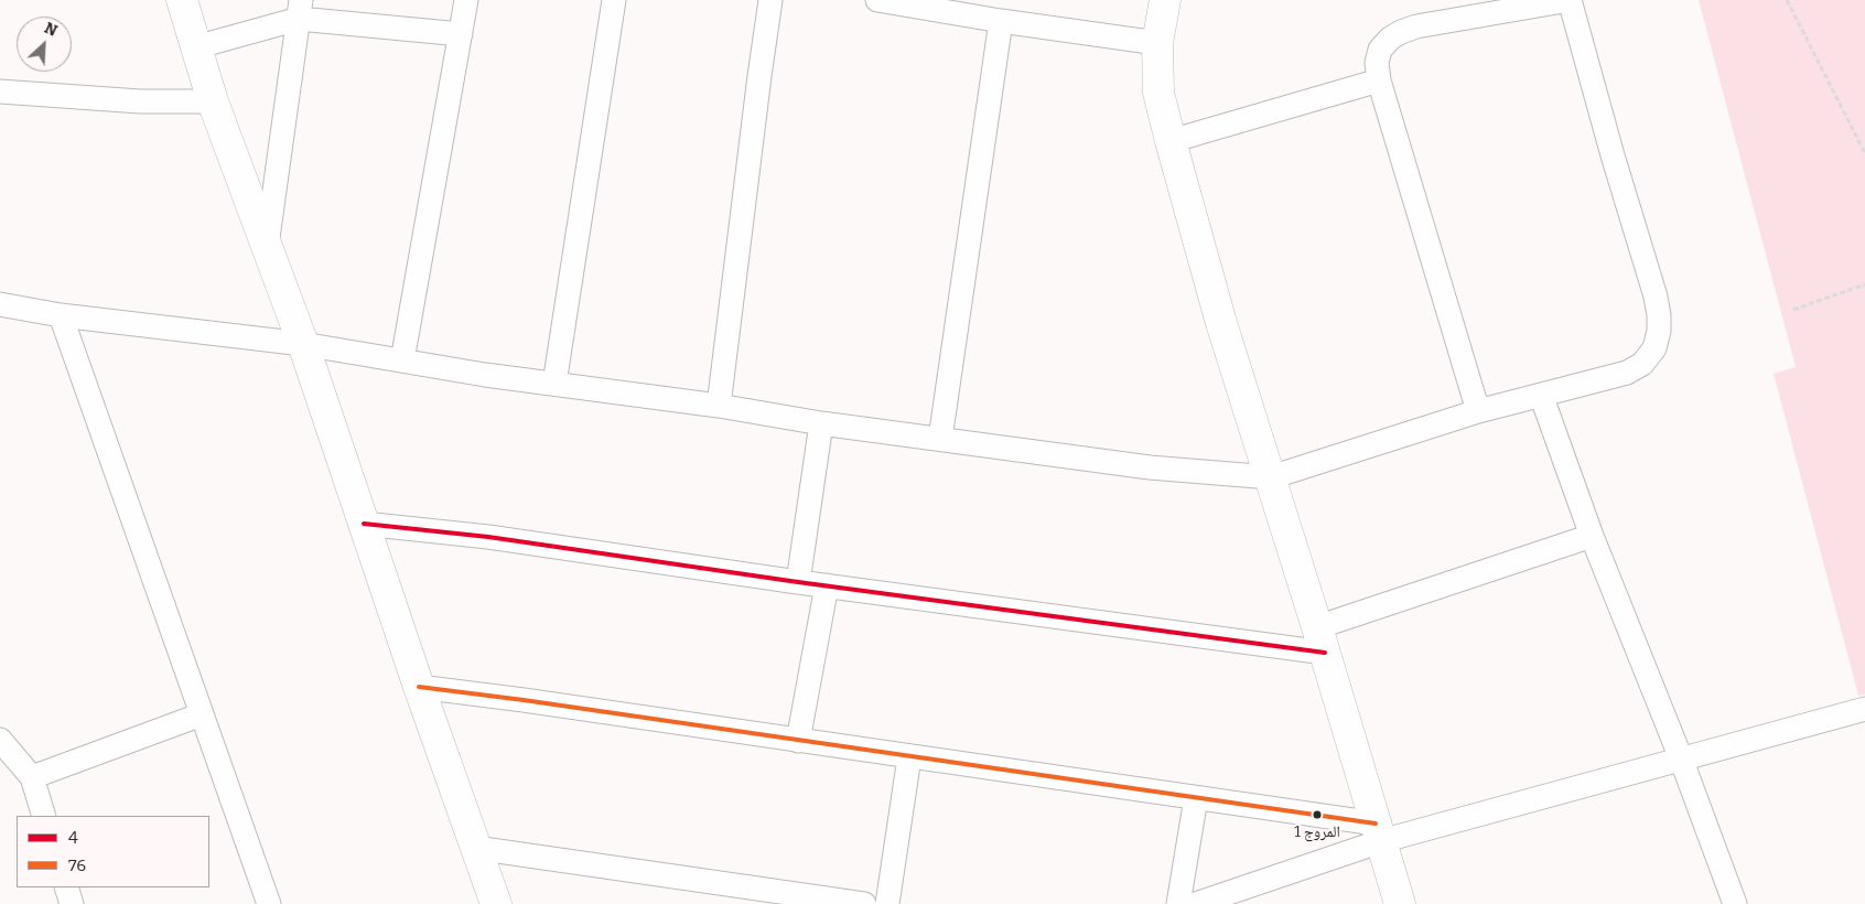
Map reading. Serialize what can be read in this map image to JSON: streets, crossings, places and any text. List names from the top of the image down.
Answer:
{
  "places": ["المروج 1"],
  "lines": ["transit line 4", "transit line 76"],
  "legend": ["4", "76"],
  "north": "top right"
}
